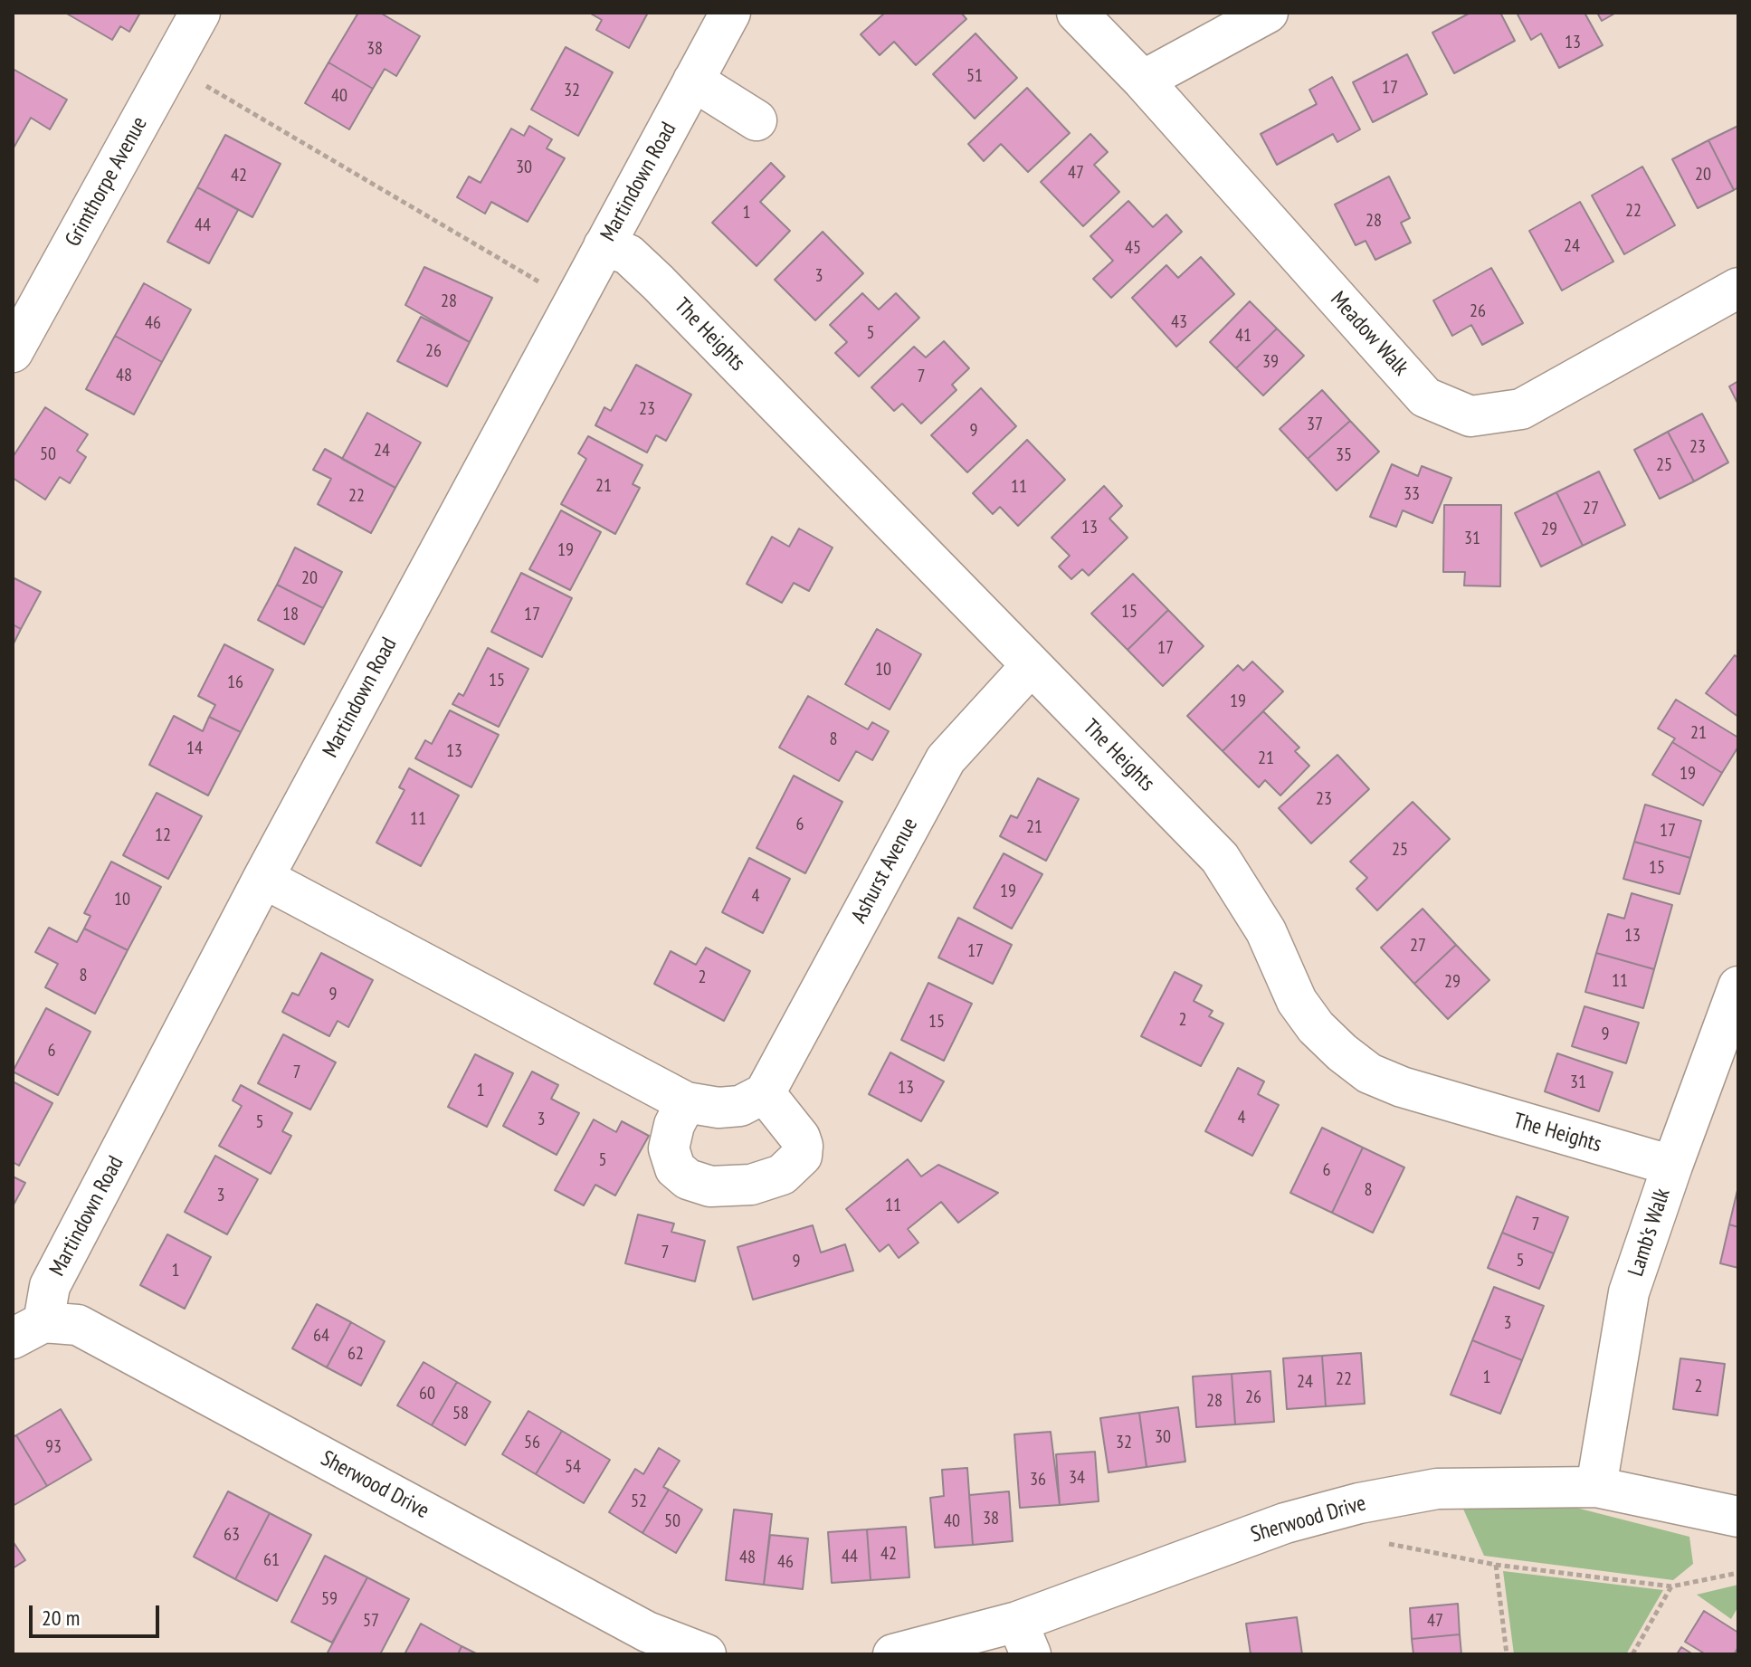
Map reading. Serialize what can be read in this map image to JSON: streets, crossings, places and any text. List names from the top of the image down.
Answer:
{
  "streets": {
    "street": [
      "Grimthorpe Avenue",
      "Martindown Road",
      "Meadow Walk",
      "The Heights",
      "Ashurst Avenue",
      "Lamb's Walk",
      "Sherwood Drive"
    ]
  },
  "crossings": [
    ["Martindown Road", "The Heights"],
    ["Martindown Road", "Sherwood Drive"],
    ["The Heights", "Ashurst Avenue"],
    ["The Heights", "Lamb's Walk"],
    ["Lamb's Walk", "Sherwood Drive"]
  ],
  "house_numbers": [
    "13",
    "38",
    "51",
    "17",
    "32",
    "40",
    "30",
    "47",
    "20",
    "42",
    "22",
    "1",
    "28",
    "44",
    "24",
    "45",
    "3",
    "28",
    "26",
    "43",
    "46",
    "5",
    "41",
    "26",
    "39",
    "48",
    "7",
    "23",
    "37",
    "9",
    "23",
    "24",
    "50",
    "35",
    "25",
    "21",
    "11",
    "33",
    "22",
    "27",
    "13",
    "29",
    "31",
    "19",
    "20",
    "15",
    "18",
    "17",
    "17",
    "10",
    "15",
    "16",
    "19",
    "21",
    "8",
    "14",
    "13",
    "21",
    "19",
    "23",
    "11",
    "6",
    "21",
    "17",
    "12",
    "25",
    "15",
    "19",
    "4",
    "10",
    "13",
    "27",
    "17",
    "8",
    "2",
    "11",
    "29",
    "9",
    "2",
    "15",
    "9",
    "6",
    "7",
    "31",
    "13",
    "1",
    "4",
    "3",
    "5",
    "5",
    "6",
    "8",
    "3",
    "11",
    "7",
    "7",
    "5",
    "9",
    "1",
    "3",
    "64",
    "62",
    "1",
    "22",
    "24",
    "2",
    "60",
    "26",
    "28",
    "58",
    "30",
    "56",
    "32",
    "93",
    "54",
    "34",
    "36",
    "52",
    "38",
    "50",
    "40",
    "63",
    "42",
    "44",
    "48",
    "61",
    "46",
    "59",
    "57",
    "47"
  ],
  "scale_bar": "20 m"
}
